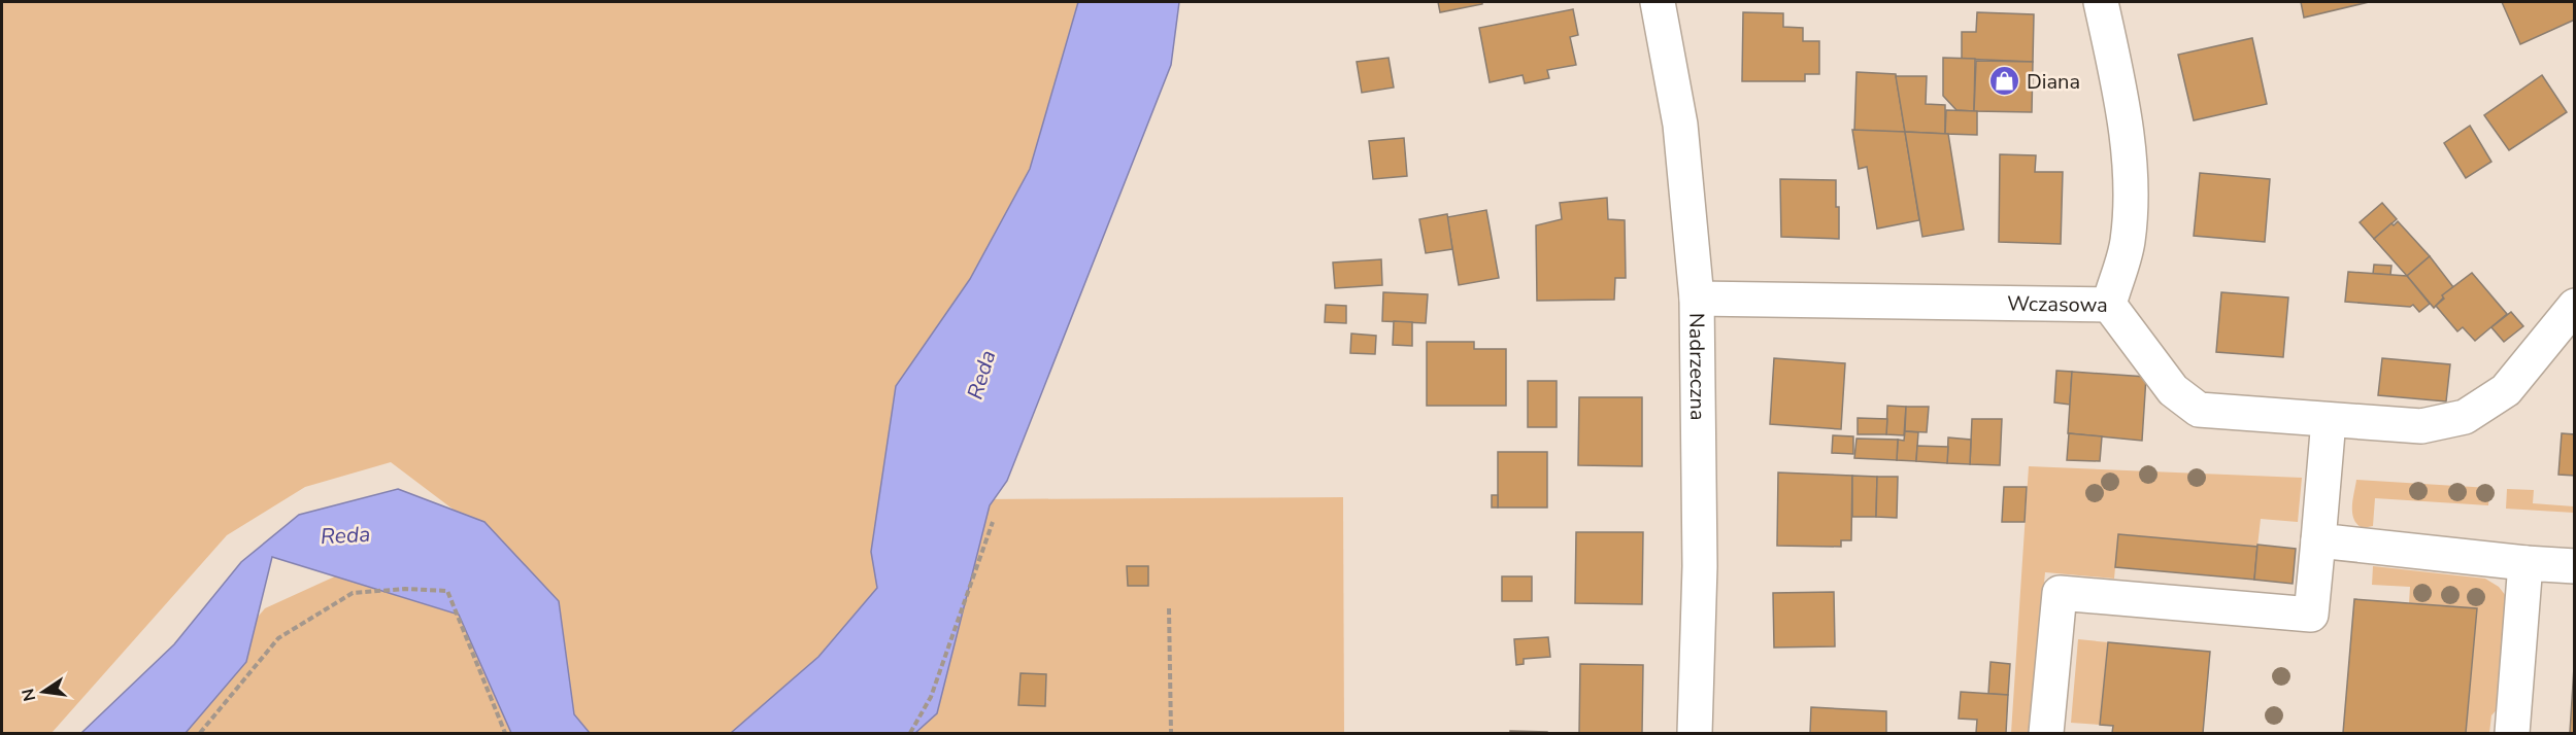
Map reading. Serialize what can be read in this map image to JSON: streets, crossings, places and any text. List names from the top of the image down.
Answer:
{
  "streets": {
    "street": ["Wczasowa", "Nadrzeczna"]
  },
  "crossings": [
    ["Wczasowa", "Nadrzeczna"]
  ],
  "water": ["Reda"],
  "places": {
    "shop": ["Diana"]
  },
  "north": "left"
}
